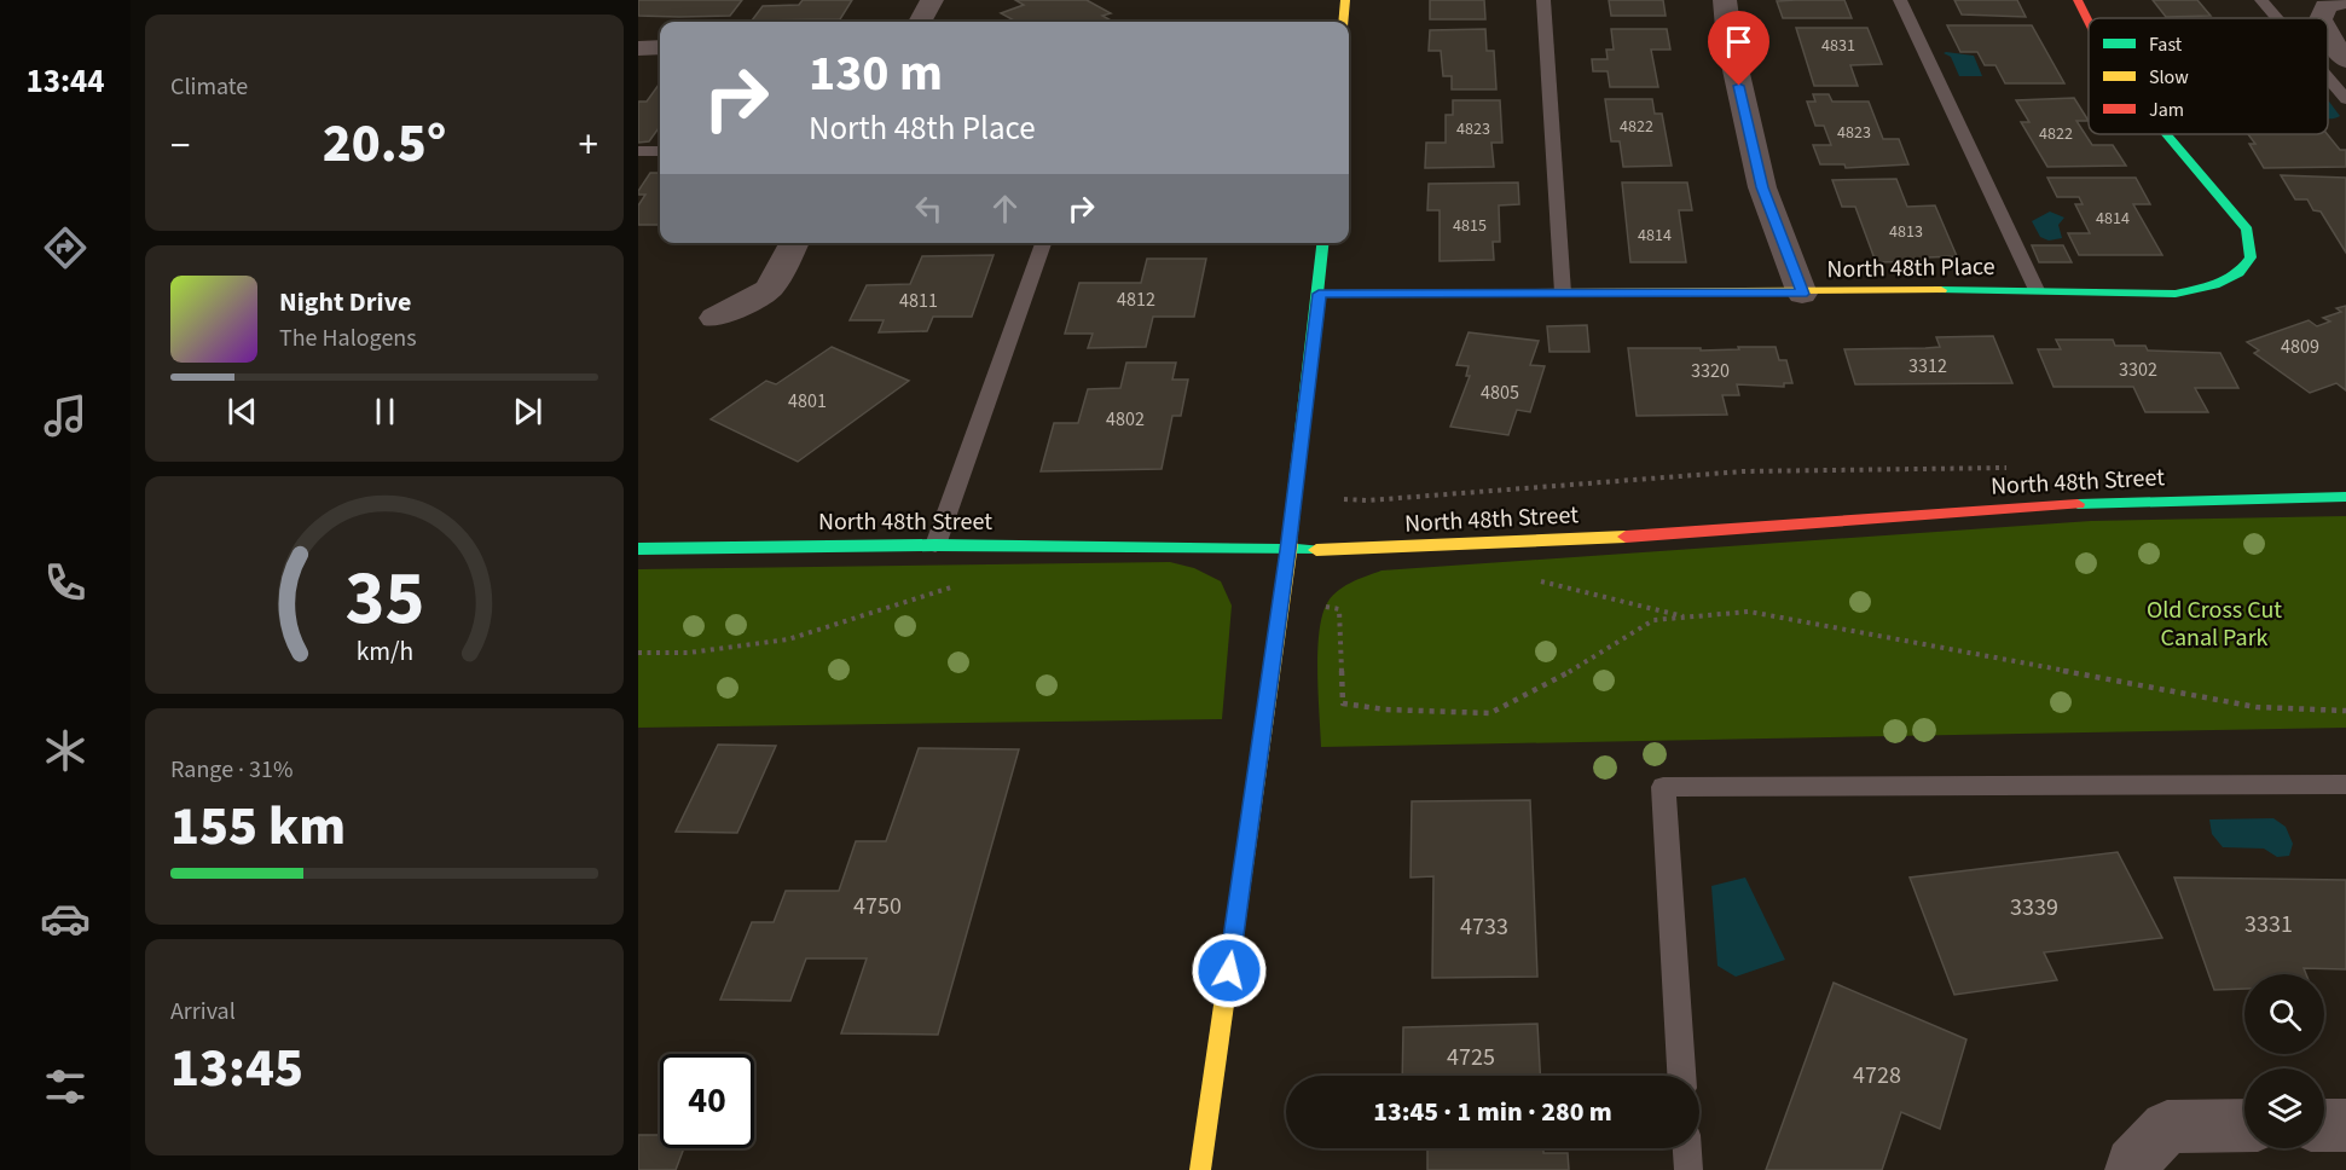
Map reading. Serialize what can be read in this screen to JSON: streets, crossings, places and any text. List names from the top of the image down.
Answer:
{
  "streets": {
    "street": ["North 48th Place", "North 48th Street"]
  },
  "parks": ["Old Cross Cut Canal Park"],
  "house_numbers": [
    "4831",
    "4822",
    "4823",
    "4823",
    "4822",
    "4814",
    "4815",
    "4813",
    "4814",
    "4812",
    "4811",
    "4809",
    "3312",
    "3302",
    "3320",
    "4805",
    "4801",
    "4802",
    "4750",
    "3339",
    "3331",
    "4733",
    "4725",
    "4728"
  ],
  "legend": ["Fast", "Slow", "Jam"],
  "page": {
    "tabs": "13:44",
    "tile": [
      "Climate",
      ["Range · 31%", "155 km"],
      ["Arrival", "13:45"]
    ],
    "turn": ["130 m", "North 48th Place"],
    "heat": ["−", "20.5°", "+"],
    "song": ["Night Drive", "The Halogens"],
    "limit": "40",
    "trip": "13:45 · 1 min · 280 m",
    "gauge": ["35", "km/h"]
  }
}
